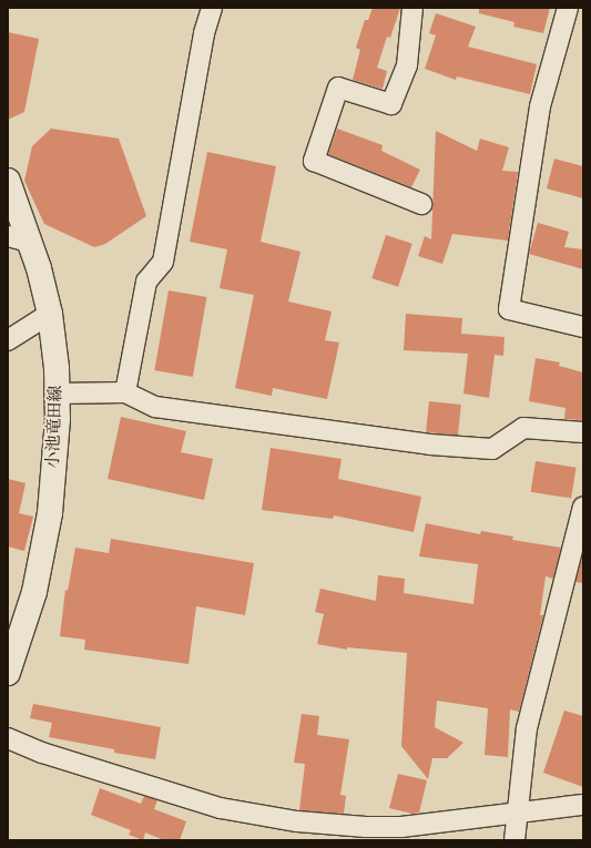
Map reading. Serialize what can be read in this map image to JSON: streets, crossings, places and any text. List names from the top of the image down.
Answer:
{
  "streets": {
    "main road": ["小池竜田線"]
  }
}
